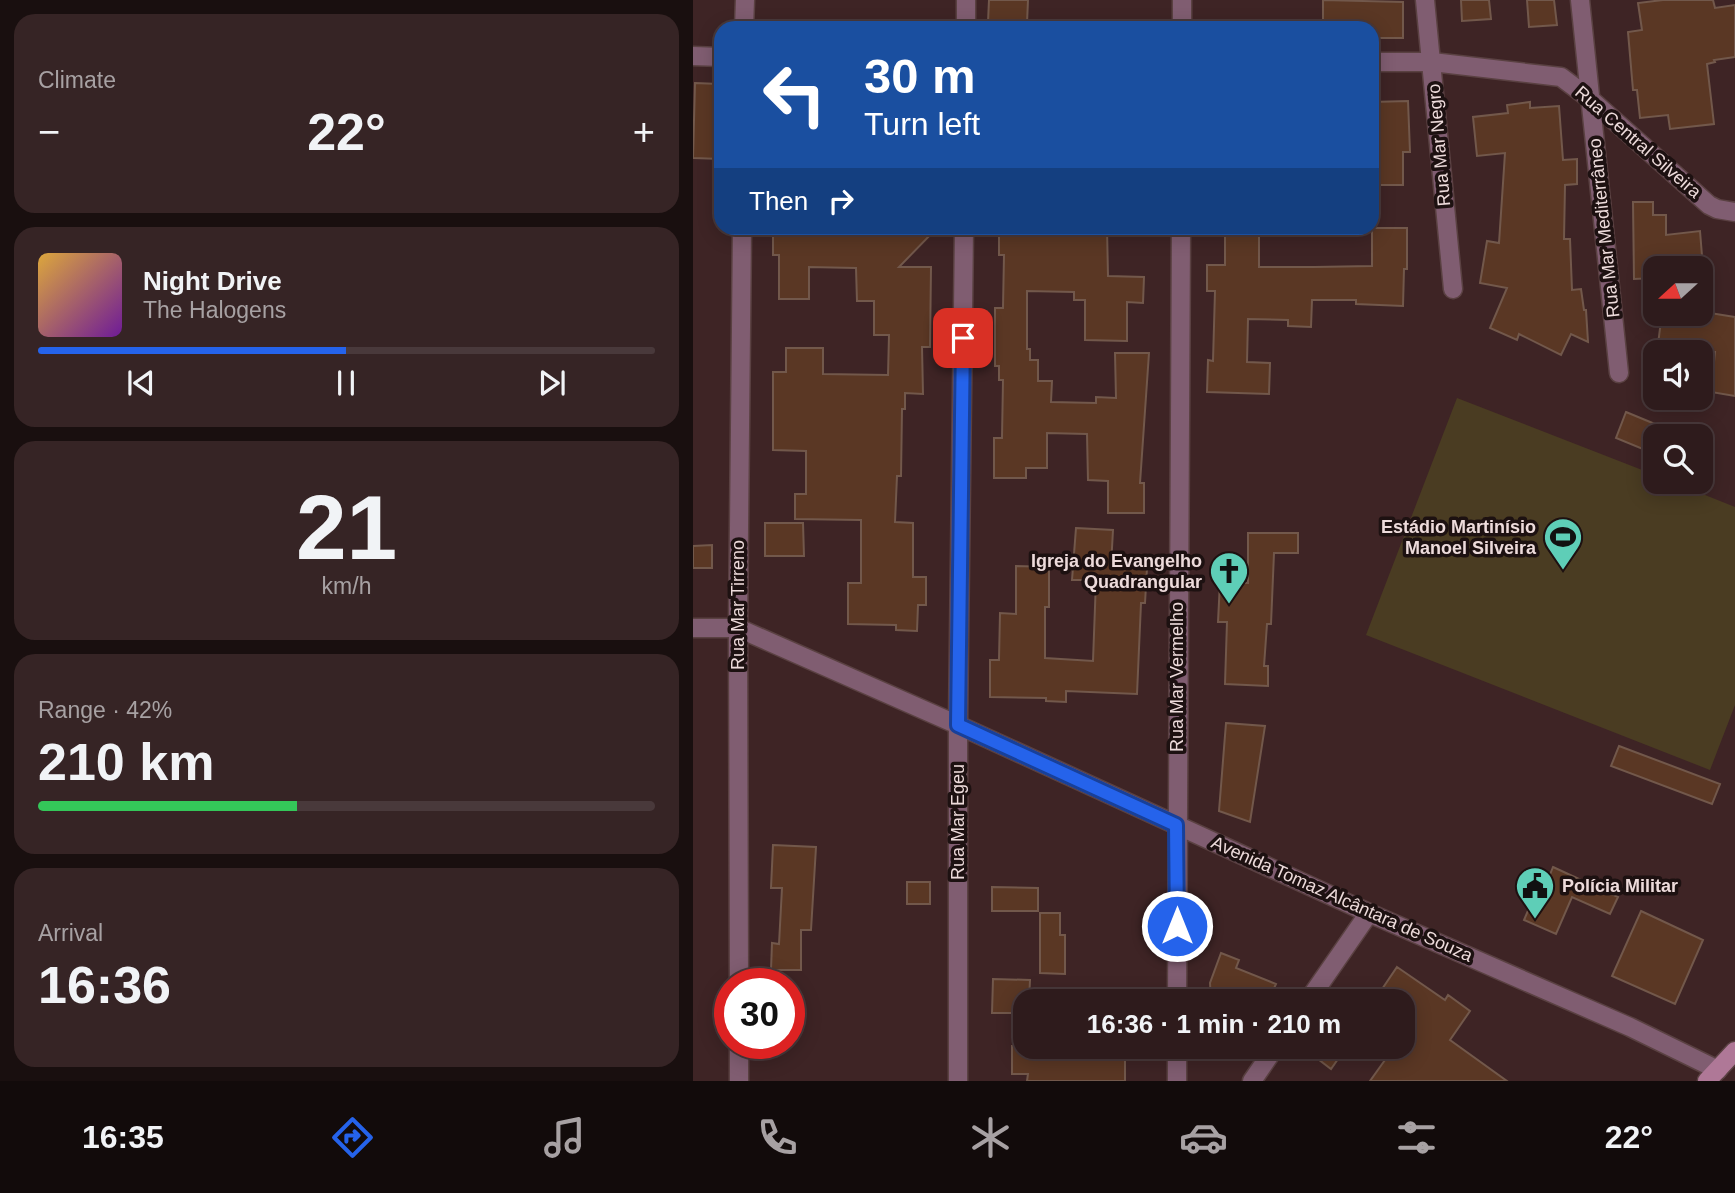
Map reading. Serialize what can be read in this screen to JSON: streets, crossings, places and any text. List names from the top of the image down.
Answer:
{
  "streets": {
    "street": [
      "Rua Central Silveira",
      "Rua Mar Negro",
      "Rua Mar Mediterrâneo",
      "Rua Mar Tirreno",
      "Rua Mar Vermelho",
      "Rua Mar Egeu",
      "Avenida Tomaz Alcântara de Souza"
    ]
  },
  "crossings": [
    ["Rua Central Silveira", "Rua Mar Negro"],
    ["Rua Central Silveira", "Rua Mar Mediterrâneo"],
    ["Rua Mar Tirreno", "Avenida Tomaz Alcântara de Souza"],
    ["Rua Mar Vermelho", "Avenida Tomaz Alcântara de Souza"],
    ["Rua Mar Egeu", "Avenida Tomaz Alcântara de Souza"]
  ],
  "places": {
    "sports": ["Estádio Martinísio Manoel Silveira"],
    "church": ["Igreja do Evangelho Quadrangular"],
    "public building": ["Polícia Militar"]
  },
  "north": "left",
  "page": {
    "tile": [
      "Climate",
      ["21", "km/h"],
      ["Range · 42%", "210 km"],
      ["Arrival", "16:36"]
    ],
    "turn": ["30 m", "Turn left"],
    "heat": ["−", "22°", "+"],
    "then": "Then",
    "song": ["Night Drive", "The Halogens"],
    "limit": "30",
    "trip": "16:36 · 1 min · 210 m",
    "tabs": ["16:35", "22°"]
  }
}
